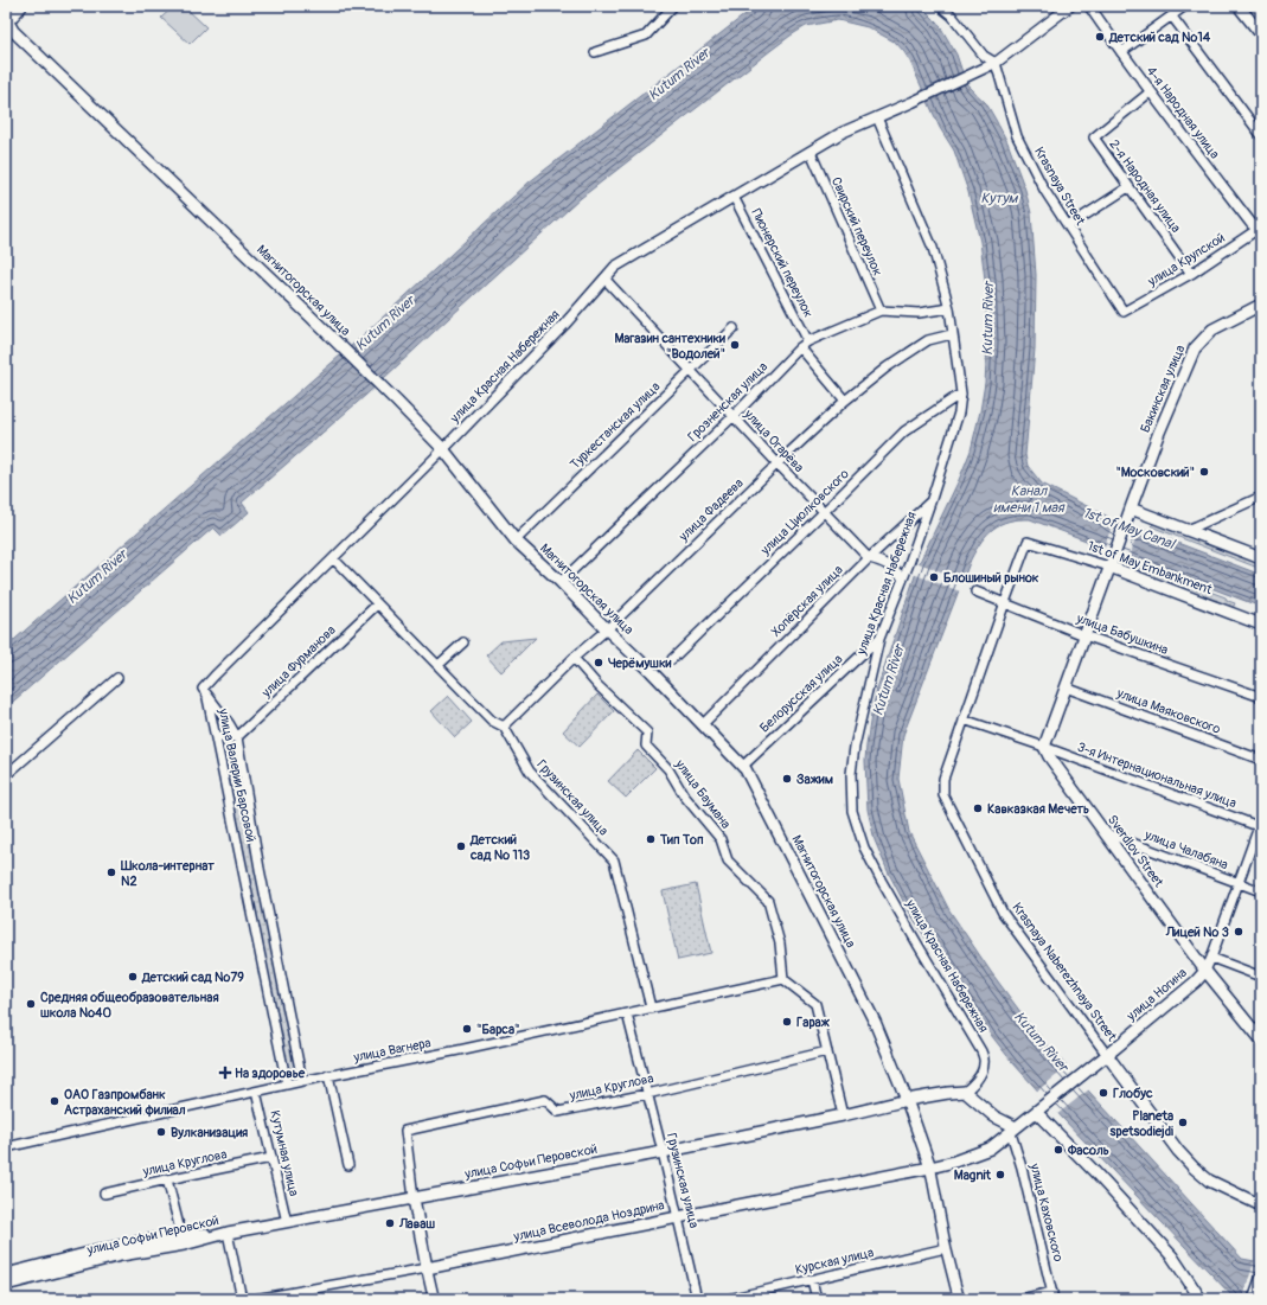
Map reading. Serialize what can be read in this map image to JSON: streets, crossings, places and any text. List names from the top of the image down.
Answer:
{
  "streets": {
    "main road": [
      "Магнитогорская улица",
      "Бакинская улица",
      "1st of May Embankment",
      "Sverdlov Street",
      "Krasnaya Naberezhnaya Street",
      "улица Ногина",
      "улица Софьи Перовской",
      "улица Всеволода Ноздрина"
    ],
    "street": [
      "4-я Народная улица",
      "Krasnaya Street",
      "2-я Народная улица",
      "Свирский переулок",
      "улица Крупской",
      "Пионерский переулок",
      "улица Красная Набережная",
      "Грозненская улица",
      "Туркестанская улица",
      "улица Огарёва",
      "улица Фадеева",
      "улица Циолковского",
      "Хопёрская улица",
      "улица Бабушкина",
      "улица Фурманова",
      "Белорусская улица",
      "улица Маяковского",
      "улица Валерии Барсовой",
      "3-я Интернациональная улица",
      "улица Баумана",
      "Грузинская улица",
      "улица Чалабяна",
      "улица Вагнера",
      "улица Круглова",
      "Кутумная улица",
      "улица Каховского",
      "Курская улица"
    ]
  },
  "crossings": [
    ["4-я Народная улица", "2-я Народная улица"],
    ["4-я Народная улица", "улица Крупской"],
    ["Krasnaya Street", "улица Крупской"],
    ["Krasnaya Street", "улица Красная Набережная"],
    ["2-я Народная улица", "улица Крупской"],
    ["Свирский переулок", "улица Красная Набережная"],
    ["Свирский переулок", "Грозненская улица"],
    ["Пионерский переулок", "улица Красная Набережная"],
    ["Пионерский переулок", "Грозненская улица"],
    ["Магнитогорская улица", "улица Красная Набережная"],
    ["Магнитогорская улица", "Грозненская улица"],
    ["Магнитогорская улица", "Туркестанская улица"],
    ["Магнитогорская улица", "улица Фадеева"],
    ["Магнитогорская улица", "Хопёрская улица"],
    ["Магнитогорская улица", "Белорусская улица"],
    ["Магнитогорская улица", "улица Софьи Перовской"],
    ["Магнитогорская улица", "улица Всеволода Ноздрина"],
    ["Магнитогорская улица", "Курская улица"],
    ["улица Красная Набережная", "Грозненская улица"],
    ["улица Красная Набережная", "улица Огарёва"],
    ["улица Красная Набережная", "улица Фадеева"],
    ["улица Красная Набережная", "улица Циолковского"],
    ["улица Красная Набережная", "Хопёрская улица"],
    ["улица Красная Набережная", "Белорусская улица"],
    ["улица Красная Набережная", "улица Валерии Барсовой"],
    ["улица Красная Набережная", "Грузинская улица"],
    ["улица Красная Набережная", "улица Софьи Перовской"],
    ["Бакинская улица", "1st of May Embankment"],
    ["Грозненская улица", "улица Огарёва"],
    ["Туркестанская улица", "улица Огарёва"],
    ["улица Огарёва", "улица Фадеева"],
    ["улица Огарёва", "улица Циолковского"],
    ["улица Огарёва", "Хопёрская улица"],
    ["улица Фадеева", "улица Баумана"],
    ["улица Фадеева", "Грузинская улица"],
    ["1st of May Embankment", "Krasnaya Naberezhnaya Street"],
    ["улица Бабушкина", "Krasnaya Naberezhnaya Street"],
    ["улица Фурманова", "улица Валерии Барсовой"],
    ["улица Фурманова", "Грузинская улица"],
    ["улица Валерии Барсовой", "улица Вагнера"],
    ["3-я Интернациональная улица", "Sverdlov Street"],
    ["3-я Интернациональная улица", "Krasnaya Naberezhnaya Street"],
    ["3-я Интернациональная улица", "улица Ногина"],
    ["улица Баумана", "улица Вагнера"],
    ["Грузинская улица", "улица Вагнера"],
    ["Грузинская улица", "улица Круглова"],
    ["Грузинская улица", "улица Софьи Перовской"],
    ["Грузинская улица", "улица Всеволода Ноздрина"],
    ["улица Чалабяна", "Sverdlov Street"],
    ["улица Чалабяна", "улица Ногина"],
    ["Sverdlov Street", "улица Ногина"],
    ["Krasnaya Naberezhnaya Street", "улица Ногина"],
    ["улица Вагнера", "Кутумная улица"],
    ["улица Круглова", "Кутумная улица"],
    ["улица Круглова", "улица Софьи Перовской"],
    ["Кутумная улица", "улица Софьи Перовской"],
    ["улица Каховского", "улица Всеволода Ноздрина"]
  ],
  "water": [
    "Kutum River",
    "Кутум",
    "Канал имени 1 мая",
    "1st of May Canal"
  ],
  "places": {
    "other": [
      "Детский сад №14",
      "Магазин сантехники \"Водолей\"",
      "\"Московский\"",
      "Блошиный рынок",
      "Черёмушки",
      "Зажим",
      "Кавказкая Мечеть",
      "Тип Топ",
      "Детский сад № 113",
      "Школа-интернат N2",
      "Лицей № 3",
      "Детский сад №79",
      "Средняя общеобразовательная школа №40",
      "Гараж",
      "\"Барса\"",
      "Глобус",
      "ОАО Газпромбанк Астраханский филиал",
      "Planeta spetsodiejdi",
      "Вулканизация",
      "Фасоль",
      "Magnit",
      "Лаваш"
    ],
    "health": ["На здоровье"]
  }
}
